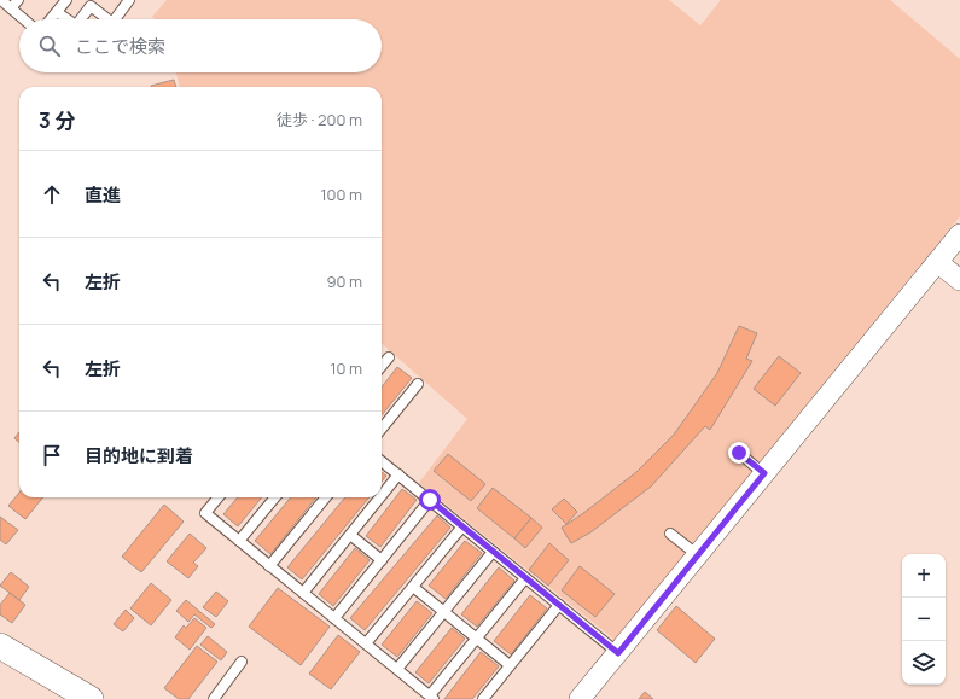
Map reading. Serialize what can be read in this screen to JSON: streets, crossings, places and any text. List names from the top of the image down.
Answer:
{
  "page": {
    "search": "ここで検索",
    "heading": ["3 分", "徒歩 · 200 m"],
    "list": [
      ["直進", "100 m"],
      ["左折", "90 m"],
      ["左折", "10 m"],
      "目的地に到着"
    ],
    "map_buttons": ["+", "−"]
  }
}
